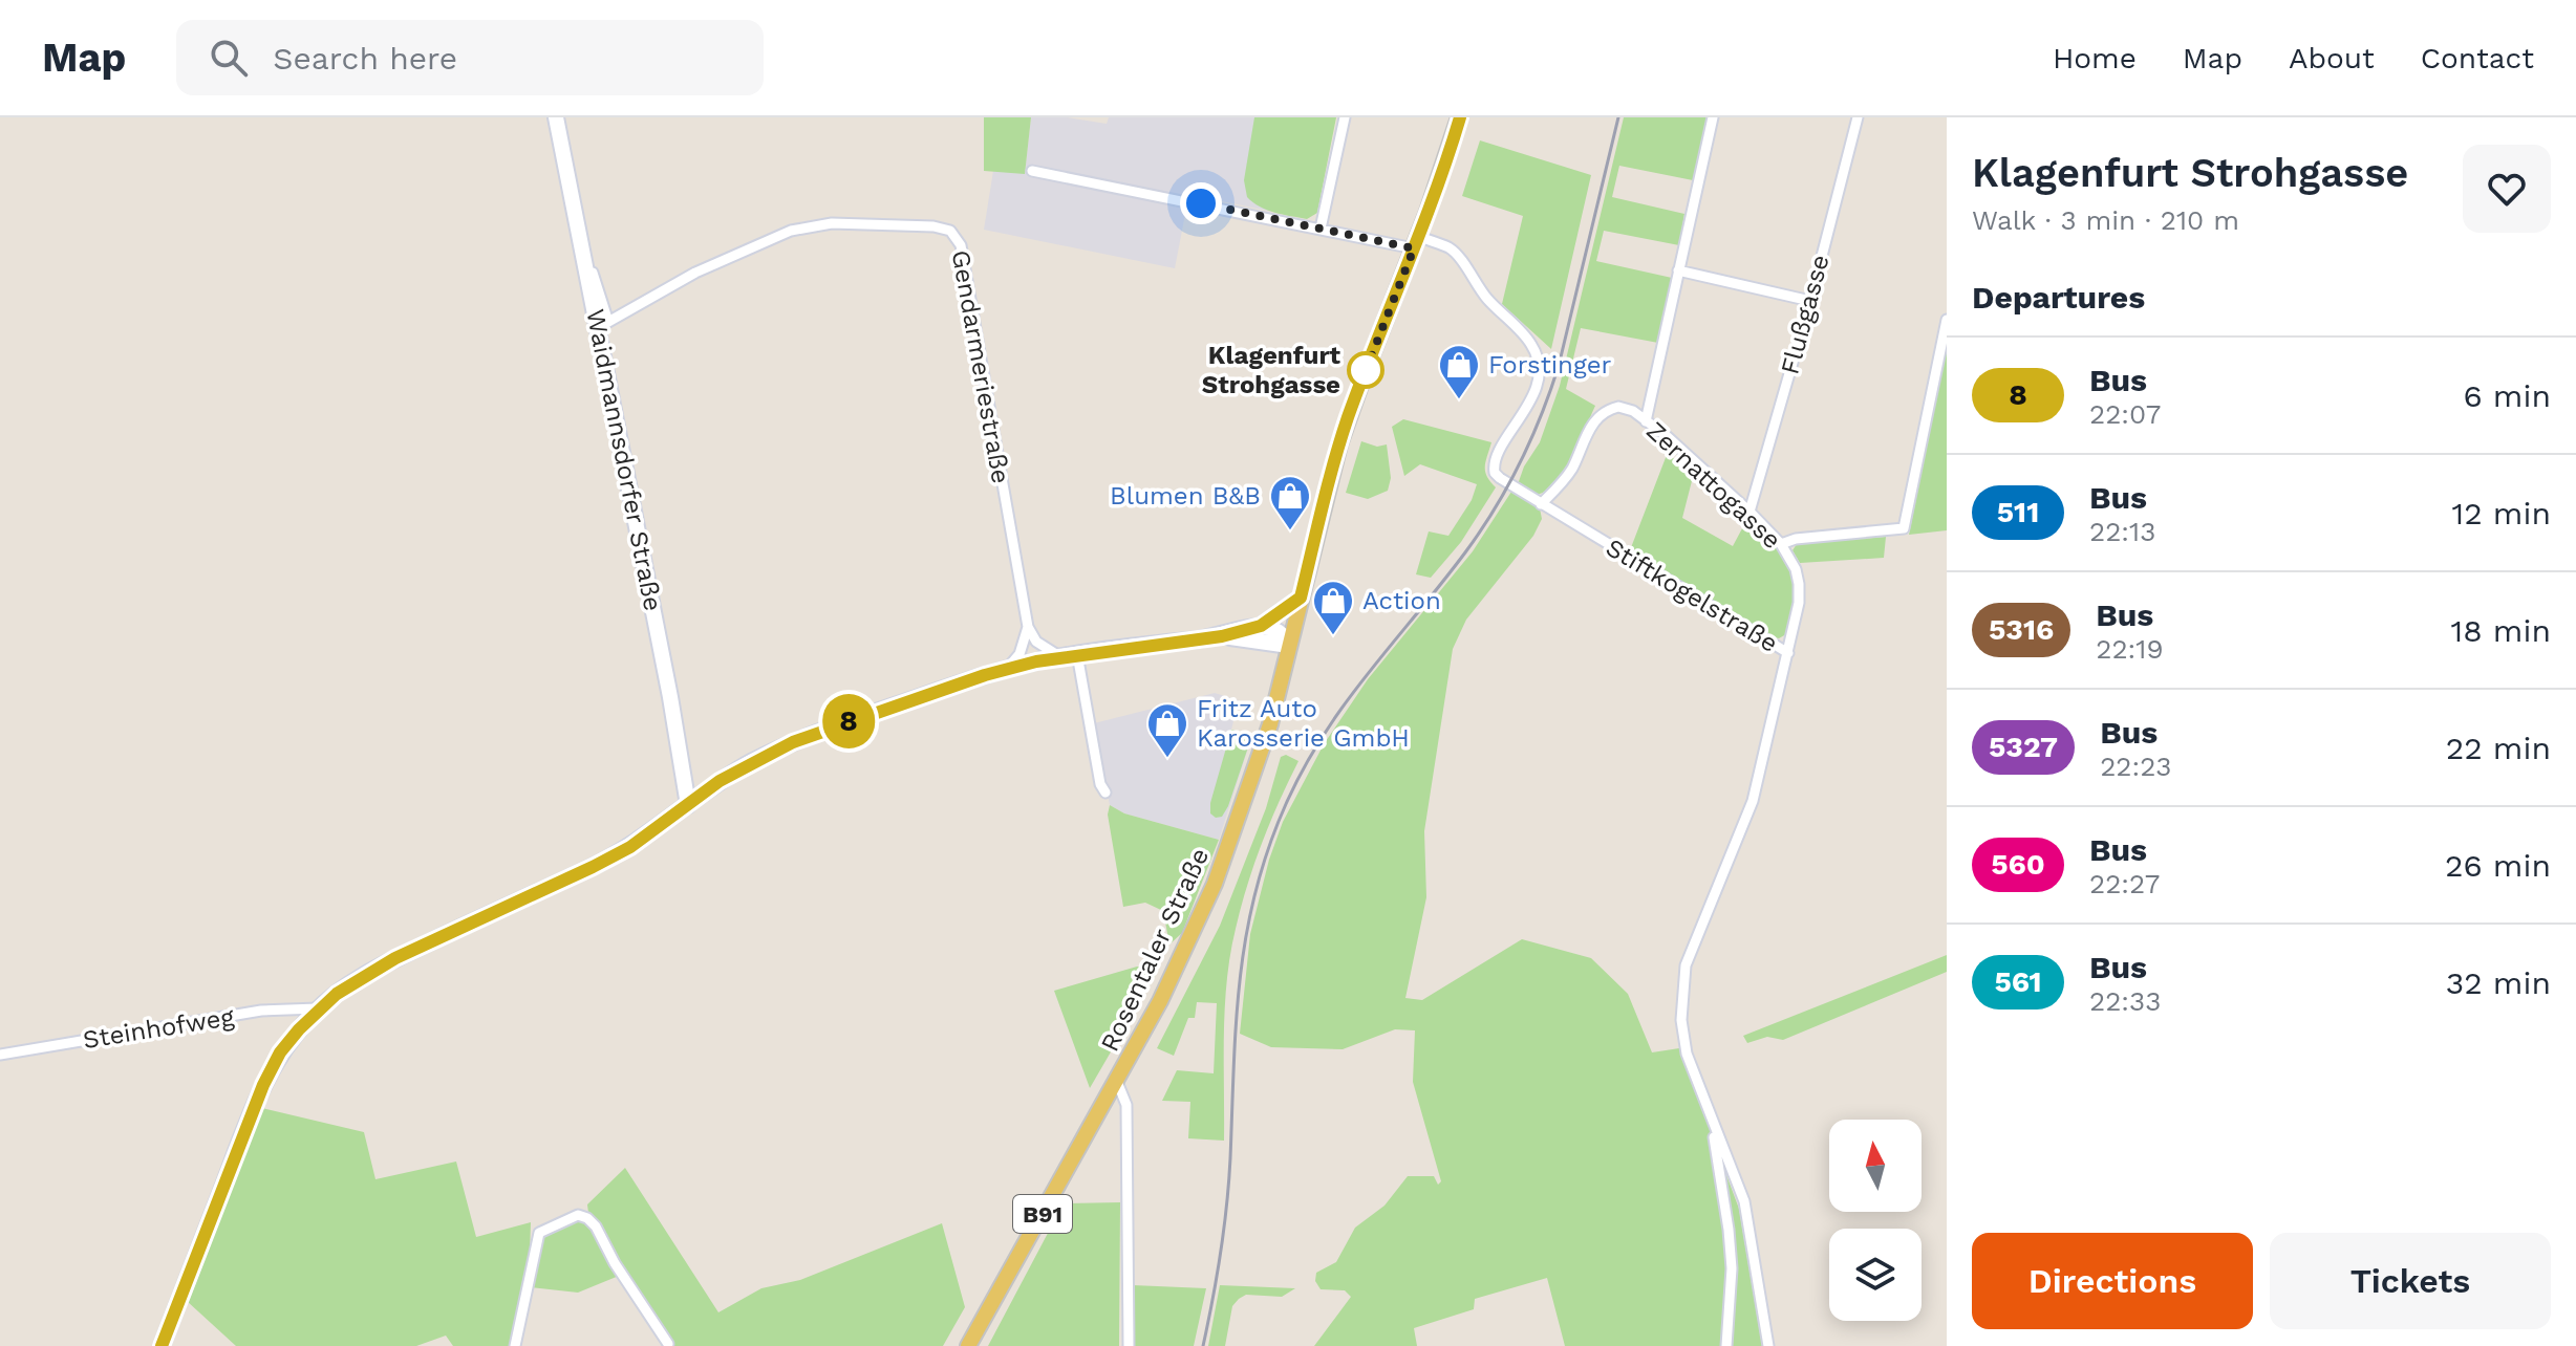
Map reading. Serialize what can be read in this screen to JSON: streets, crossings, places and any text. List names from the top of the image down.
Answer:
{
  "streets": {
    "main road": ["Waidmannsdorfer Straße", "Rosentaler Straße", "B91"],
    "street": [
      "Flußgasse",
      "Gendarmeriestraße",
      "Zernattogasse",
      "Stiftkogelstraße",
      "Steinhofweg"
    ]
  },
  "crossings": [
    ["Flußgasse", "Zernattogasse"],
    ["Gendarmeriestraße", "Waidmannsdorfer Straße"],
    ["Zernattogasse", "Stiftkogelstraße"],
    ["Stiftkogelstraße", "Rosentaler Straße"]
  ],
  "places": {
    "other": ["Klagenfurt Strohgasse"],
    "shop": [
      "Forstinger",
      "Blumen B&B",
      "Action",
      "Fritz Auto Karosserie GmbH"
    ]
  },
  "lines": ["bus line 8"],
  "north": "top",
  "page": {
    "header": "Map",
    "search": "Search here",
    "nav": [
      "Home",
      "Map",
      "About",
      "Contact"
    ],
    "on_map": "8",
    "heading": [
      ["Klagenfurt Strohgasse", "Walk · 3 min · 210 m"],
      "Departures"
    ],
    "list": [
      {
        "mark": "8",
        "name": "Bus",
        "note": "22:07",
        "value": "6 min"
      },
      {
        "mark": "511",
        "name": "Bus",
        "note": "22:13",
        "value": "12 min"
      },
      {
        "mark": "5316",
        "name": "Bus",
        "note": "22:19",
        "value": "18 min"
      },
      {
        "mark": "5327",
        "name": "Bus",
        "note": "22:23",
        "value": "22 min"
      },
      {
        "mark": "560",
        "name": "Bus",
        "note": "22:27",
        "value": "26 min"
      },
      {
        "mark": "561",
        "name": "Bus",
        "note": "22:33",
        "value": "32 min"
      }
    ],
    "buttons": ["Directions", "Tickets"]
  }
}
